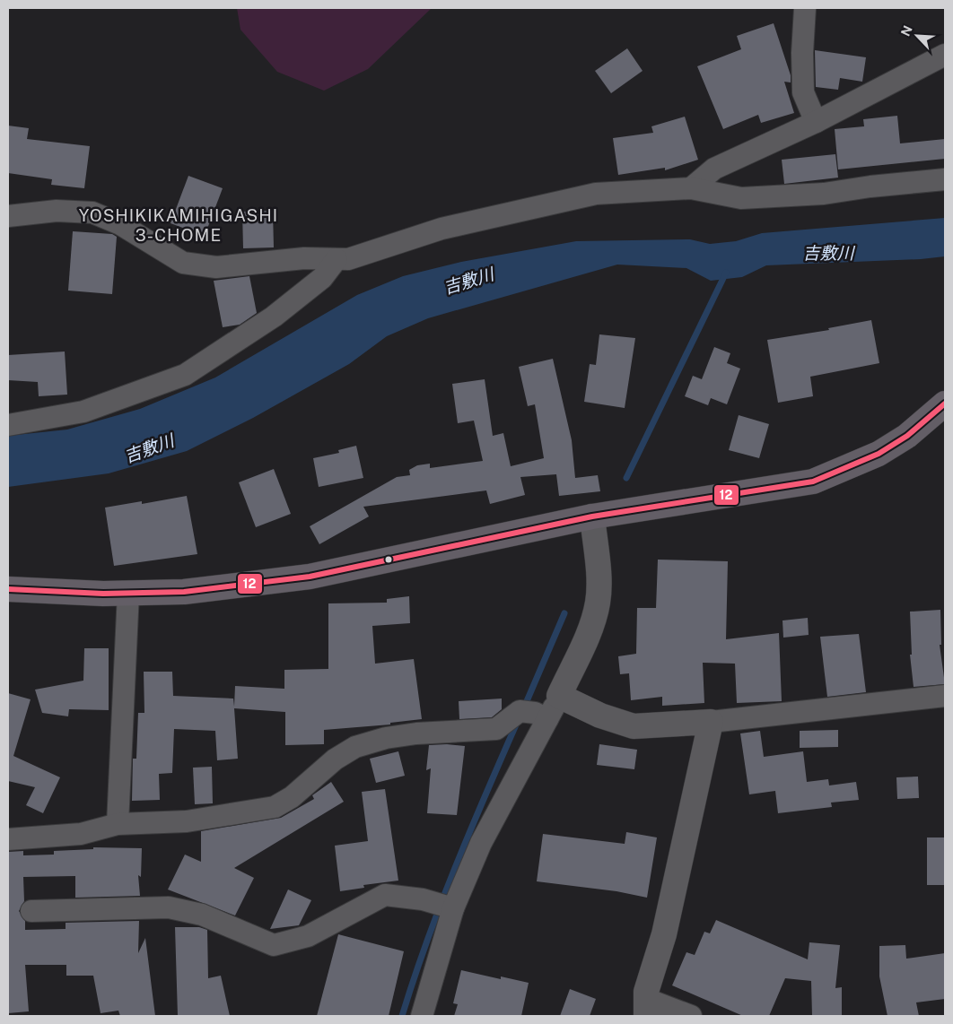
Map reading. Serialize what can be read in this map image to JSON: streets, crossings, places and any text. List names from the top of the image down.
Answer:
{
  "districts": ["YOSHIKIKAMIHIGASHI 3-CHOME"],
  "water": ["吉敷川"],
  "lines": ["transit line 12"],
  "north": "top left"
}
